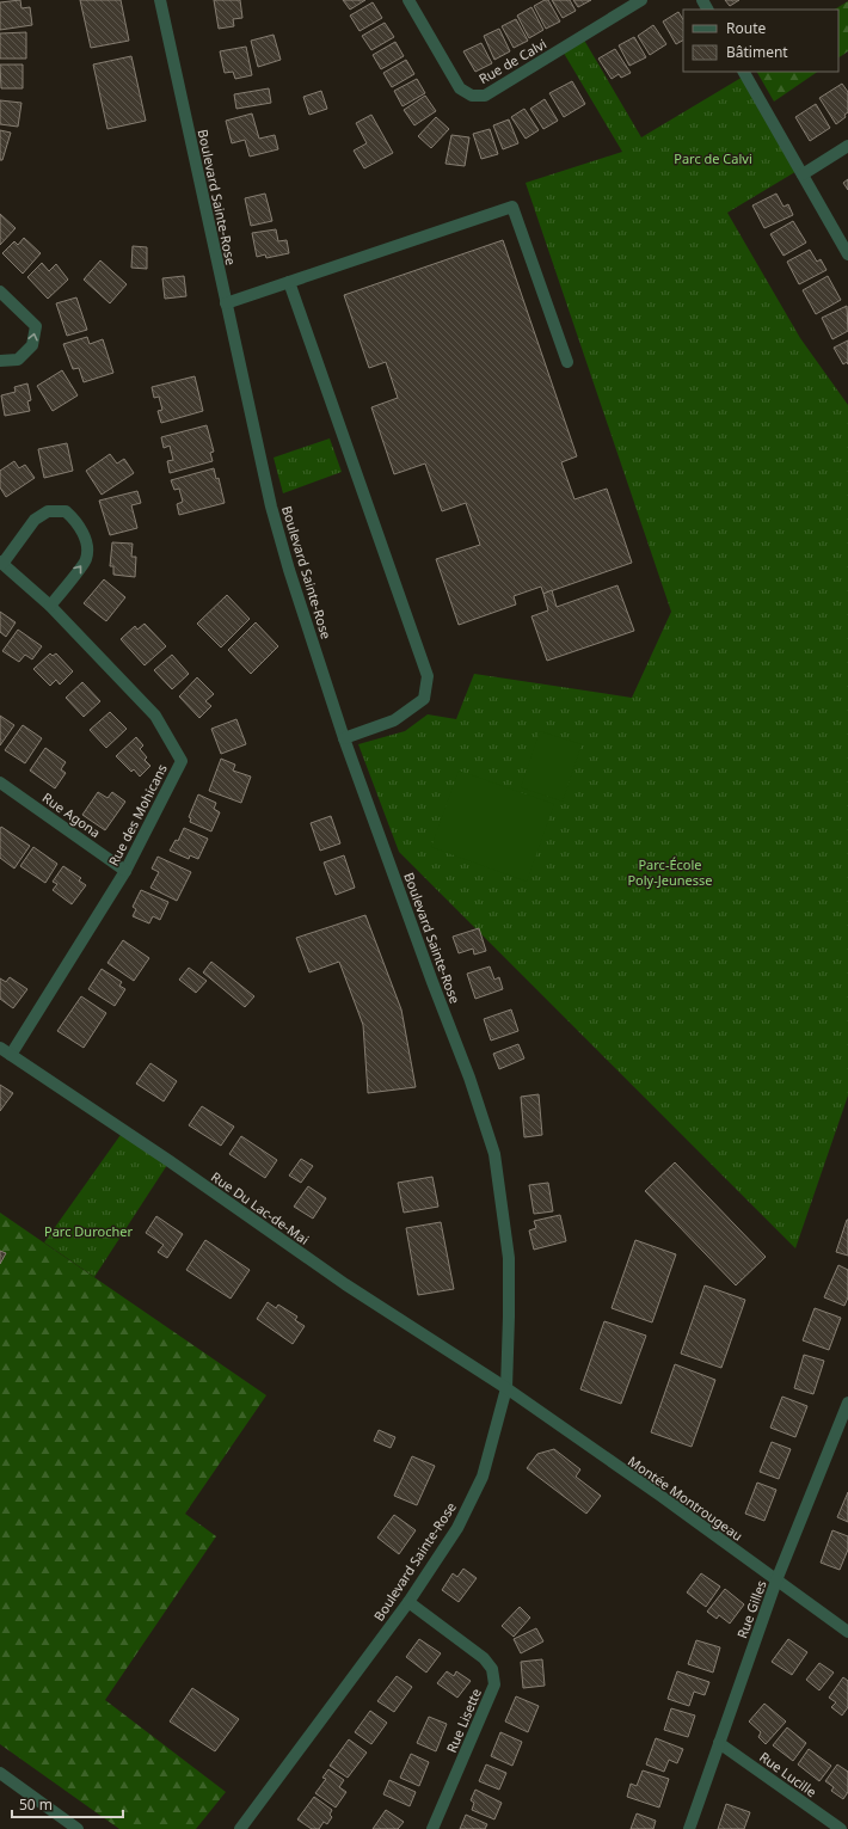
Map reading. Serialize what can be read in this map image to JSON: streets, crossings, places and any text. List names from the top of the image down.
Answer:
{
  "streets": {
    "street": [
      "Rue de Calvi",
      "Boulevard Sainte-Rose",
      "Rue Agona",
      "Rue des Mohicans",
      "Rue Du Lac-de-Mai",
      "Montée Montrougeau",
      "Rue Gilles",
      "Rue Lisette",
      "Rue Lucille"
    ]
  },
  "crossings": [
    ["Boulevard Sainte-Rose", "Rue Du Lac-de-Mai"],
    ["Boulevard Sainte-Rose", "Montée Montrougeau"],
    ["Boulevard Sainte-Rose", "Rue Lisette"],
    ["Rue Agona", "Rue des Mohicans"],
    ["Rue des Mohicans", "Rue Du Lac-de-Mai"],
    ["Rue Du Lac-de-Mai", "Montée Montrougeau"],
    ["Montée Montrougeau", "Rue Gilles"],
    ["Rue Gilles", "Rue Lucille"]
  ],
  "parks": ["Parc de Calvi", "Parc-École Poly-Jeunesse", "Parc Durocher"],
  "legend": ["Route", "Bâtiment"],
  "scale_bar": "50 m"
}
